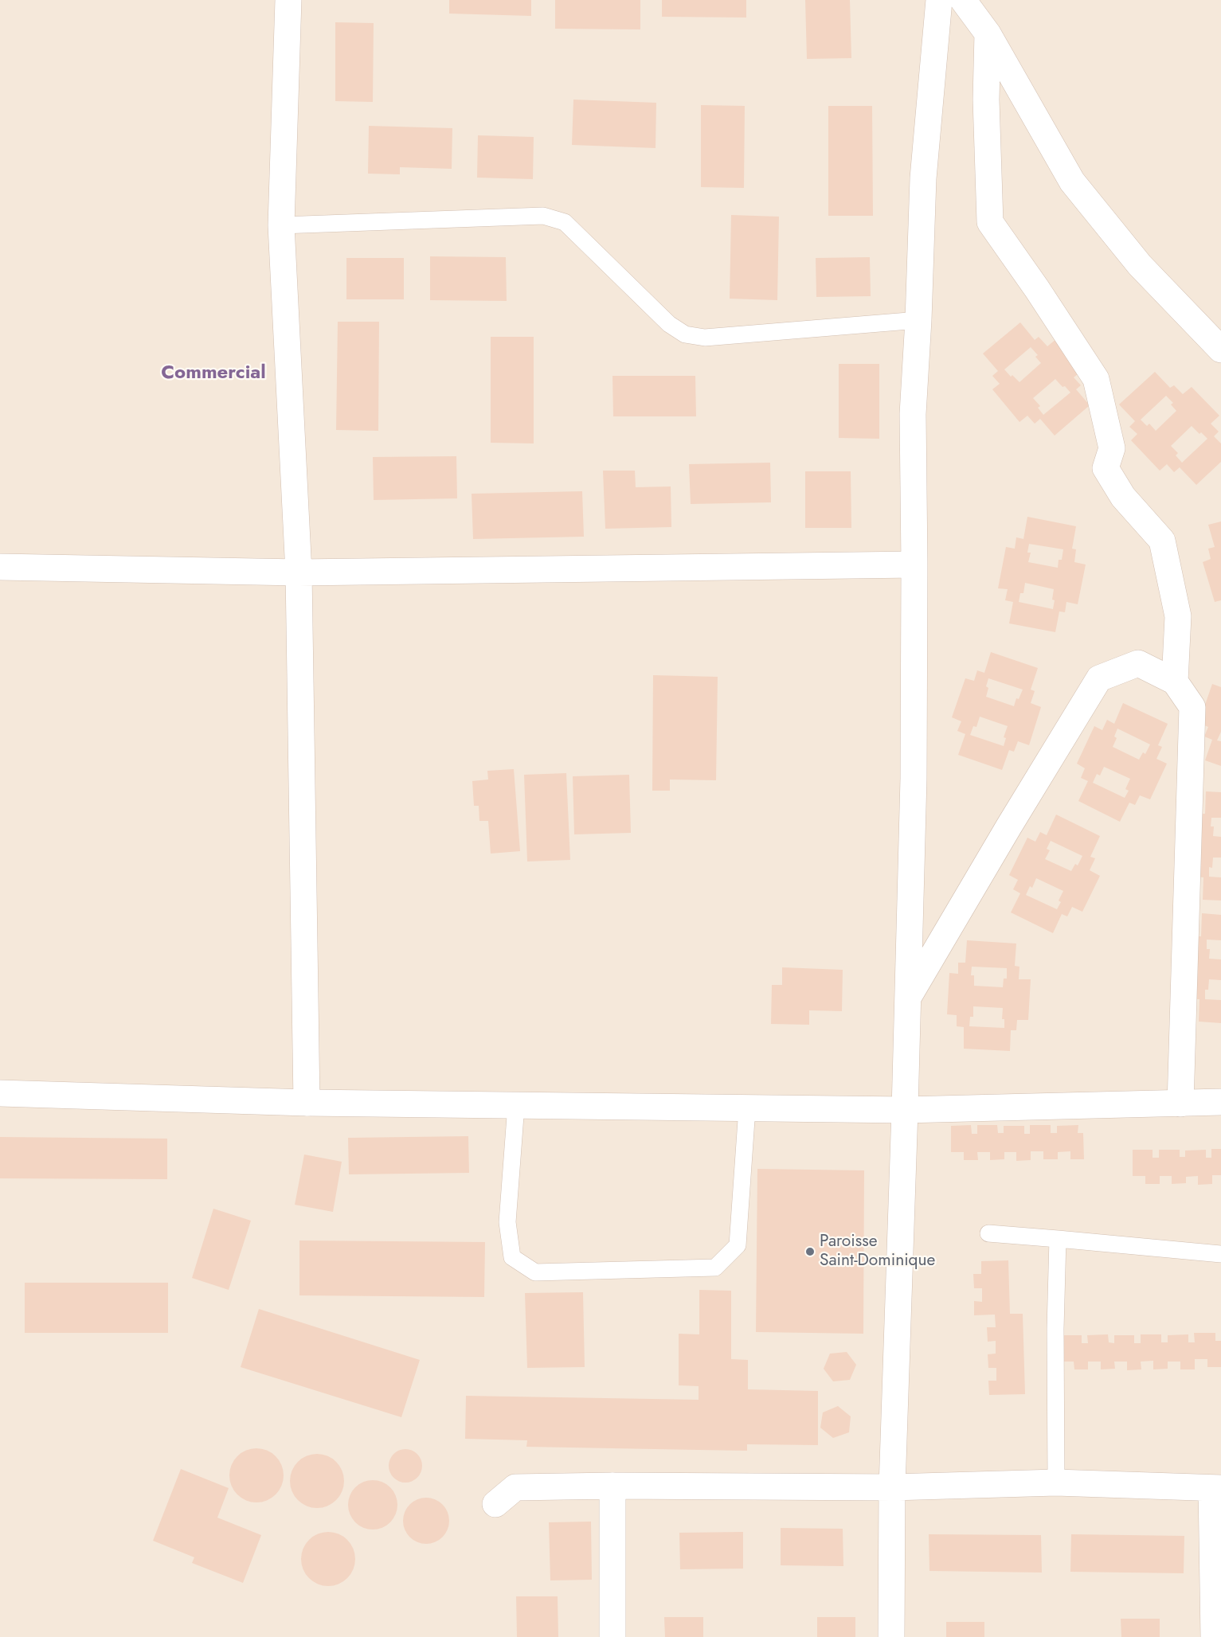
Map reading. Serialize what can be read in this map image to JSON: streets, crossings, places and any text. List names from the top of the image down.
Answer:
{
  "districts": ["Commercial"],
  "places": ["Paroisse Saint-Dominique"]
}
